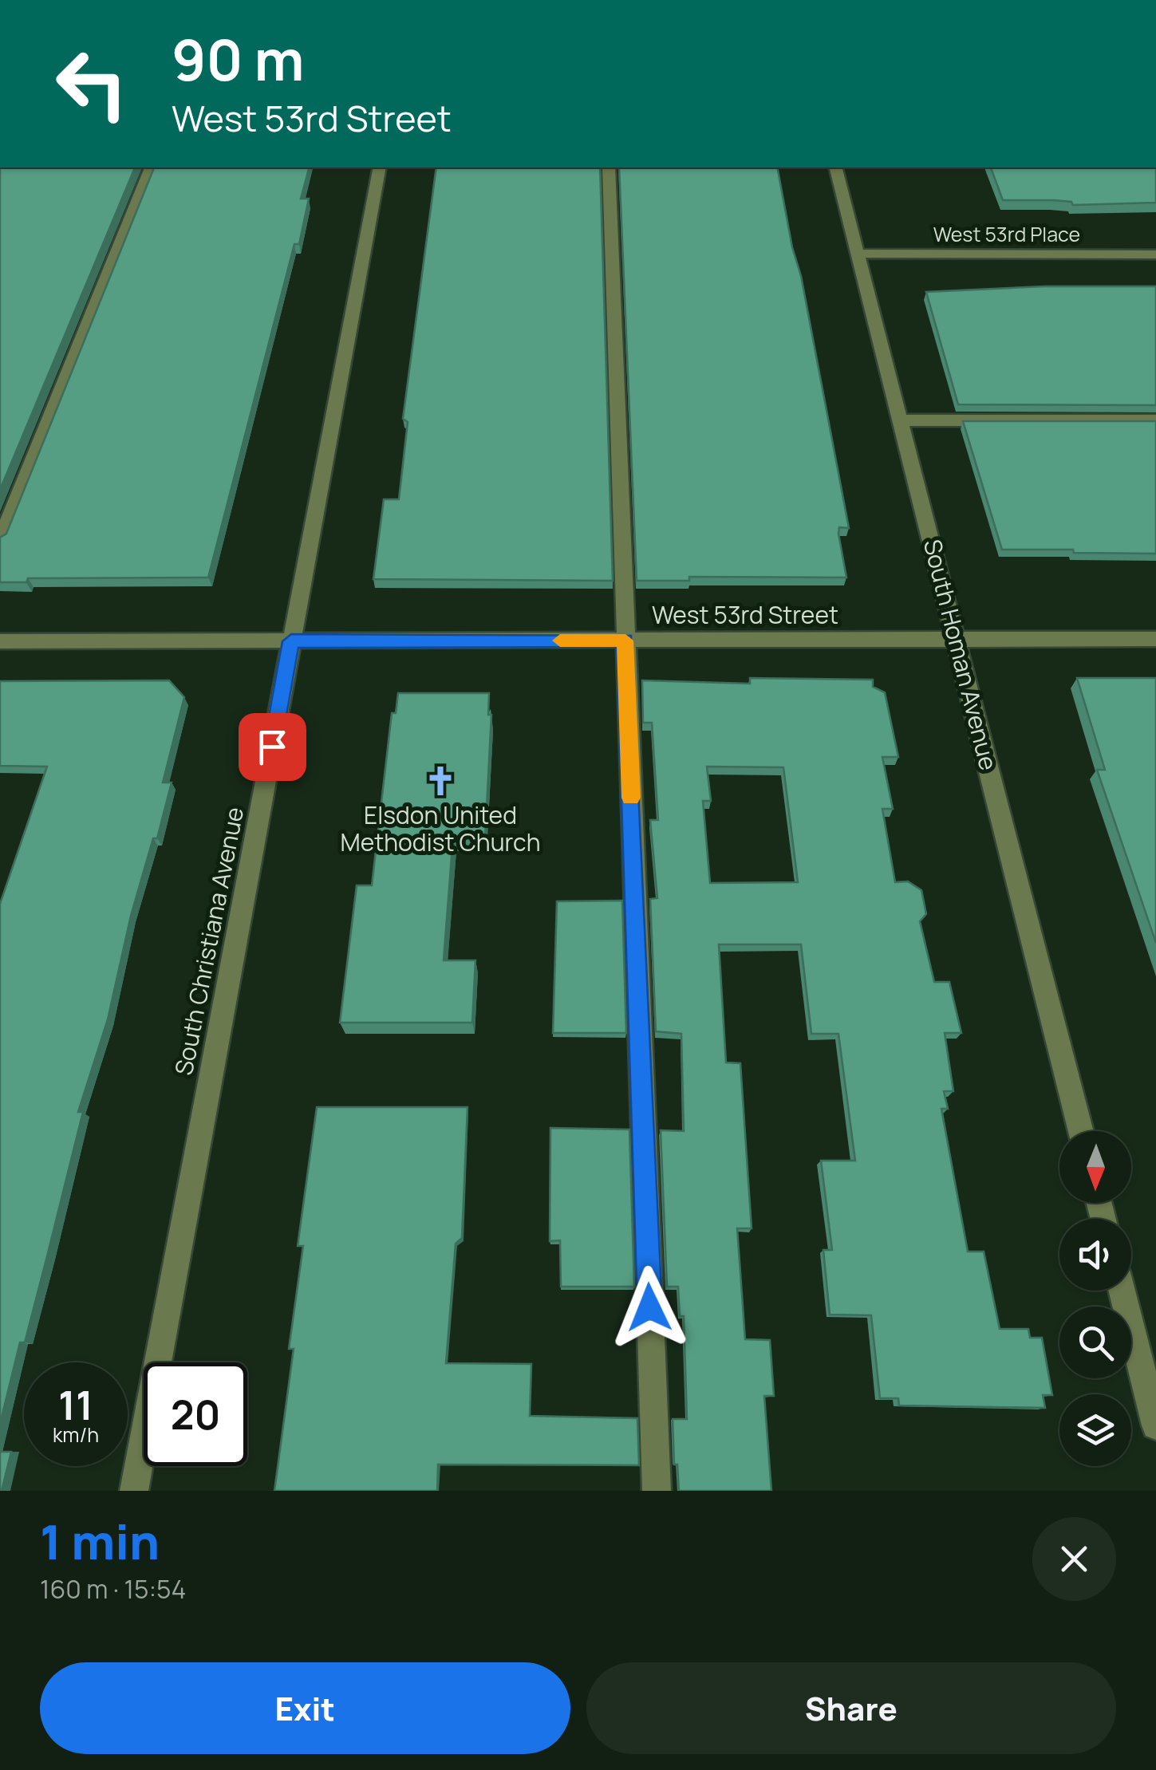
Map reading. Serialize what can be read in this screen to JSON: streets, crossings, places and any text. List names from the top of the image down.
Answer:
{
  "streets": {
    "street": [
      "West 53rd Place",
      "West 53rd Street",
      "South Homan Avenue",
      "South Christiana Avenue"
    ]
  },
  "crossings": [
    ["West 53rd Place", "South Homan Avenue"],
    ["West 53rd Street", "South Homan Avenue"],
    ["West 53rd Street", "South Christiana Avenue"]
  ],
  "places": {
    "church": ["Elsdon United Methodist Church"]
  },
  "north": "bottom",
  "page": {
    "turn": ["90 m", "West 53rd Street"],
    "speed": "11 km/h",
    "limit": "20",
    "heading": ["1 min", "160 m · 15:54"],
    "buttons": ["Exit", "Share"]
  }
}
